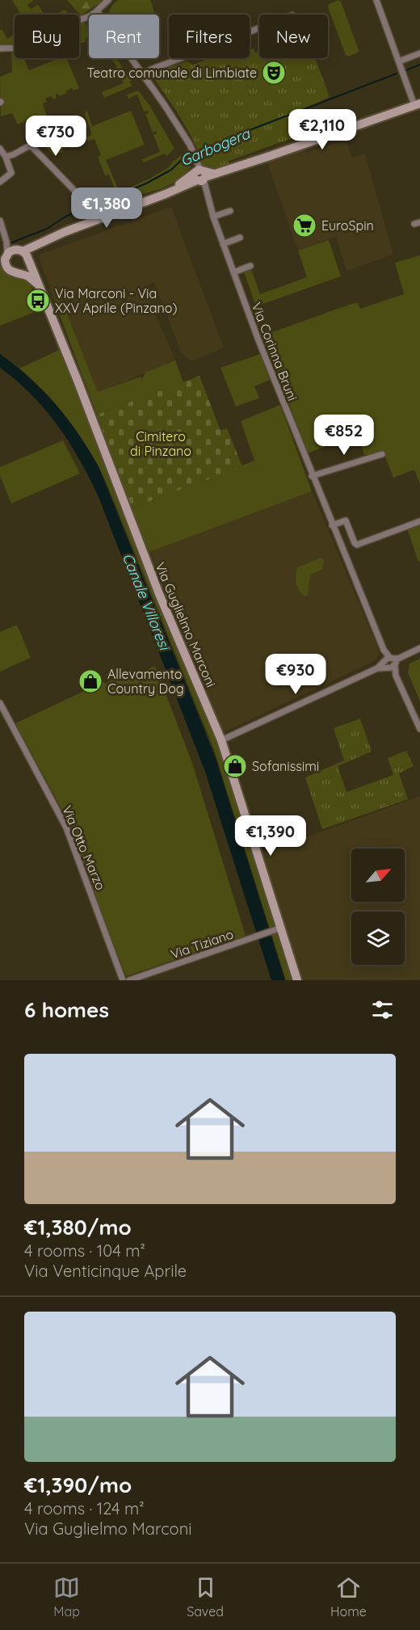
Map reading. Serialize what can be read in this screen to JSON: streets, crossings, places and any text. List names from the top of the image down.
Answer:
{
  "streets": {
    "street": [
      "Via Corinna Bruni",
      "Via Guglielmo Marconi",
      "Via Otto Marzo",
      "Via Tiziano"
    ]
  },
  "crossings": [
    ["Via Guglielmo Marconi", "Via Tiziano"]
  ],
  "water": ["Garbogera", "Canale Villoresi"],
  "parks": ["Cimitero di Pinzano"],
  "places": {
    "theatre": ["Teatro comunale di Limbiate"],
    "supermarket": ["EuroSpin"],
    "bus stop": ["Via Marconi - Via XXV Aprile (Pinzano)"],
    "shop": ["Allevamento Country Dog", "Sofanissimi"]
  },
  "north": "top right",
  "page": {
    "chip": [
      "Buy",
      "Rent",
      "Filters",
      "New"
    ],
    "price": [
      "€2,110",
      "€730",
      "€1,380",
      "€852",
      "€930",
      "€1,390"
    ],
    "heading": "6 homes",
    "list": [
      {
        "name": "€1,380/mo",
        "note": "4 rooms · 104 m² · Via Venticinque Aprile"
      },
      {
        "name": "€1,390/mo",
        "note": "4 rooms · 124 m² · Via Guglielmo Marconi"
      }
    ],
    "tabs": ["Map", "Saved", "Home"]
  }
}
